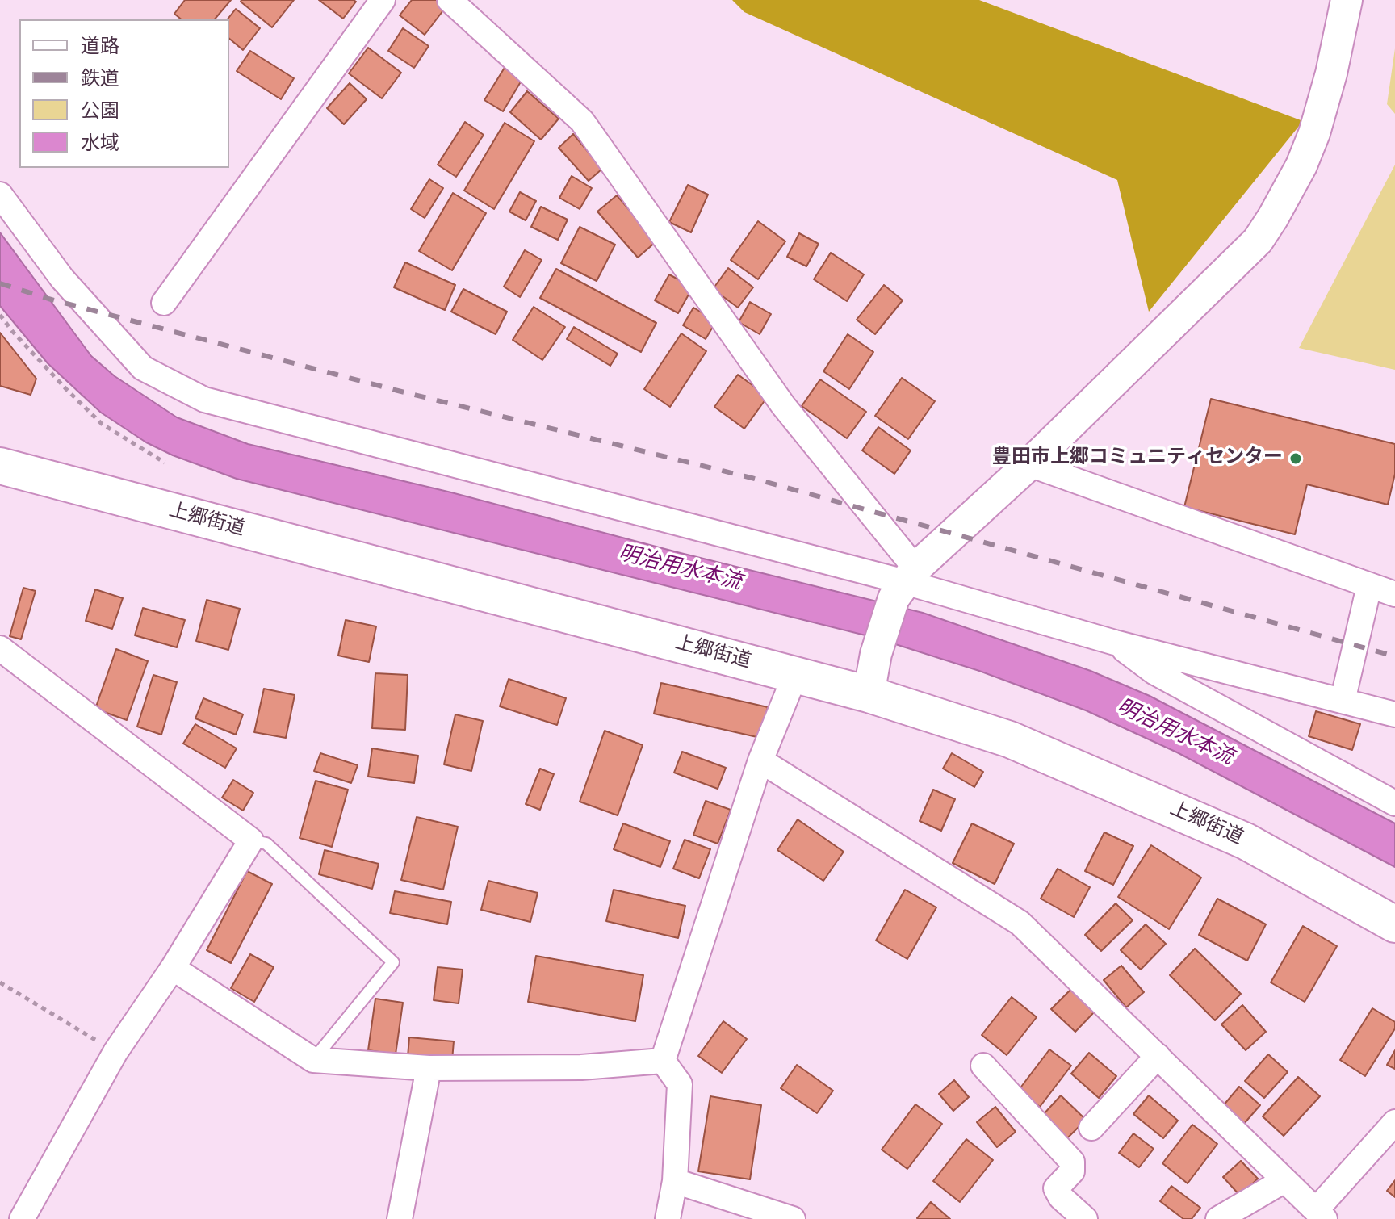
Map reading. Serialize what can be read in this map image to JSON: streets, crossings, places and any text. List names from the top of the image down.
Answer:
{
  "streets": {
    "main road": ["上郷街道"]
  },
  "water": ["明治用水本流"],
  "places": ["豊田市上郷コミュニティセンター"],
  "legend": [
    "道路",
    "鉄道",
    "公園",
    "水域"
  ]
}
